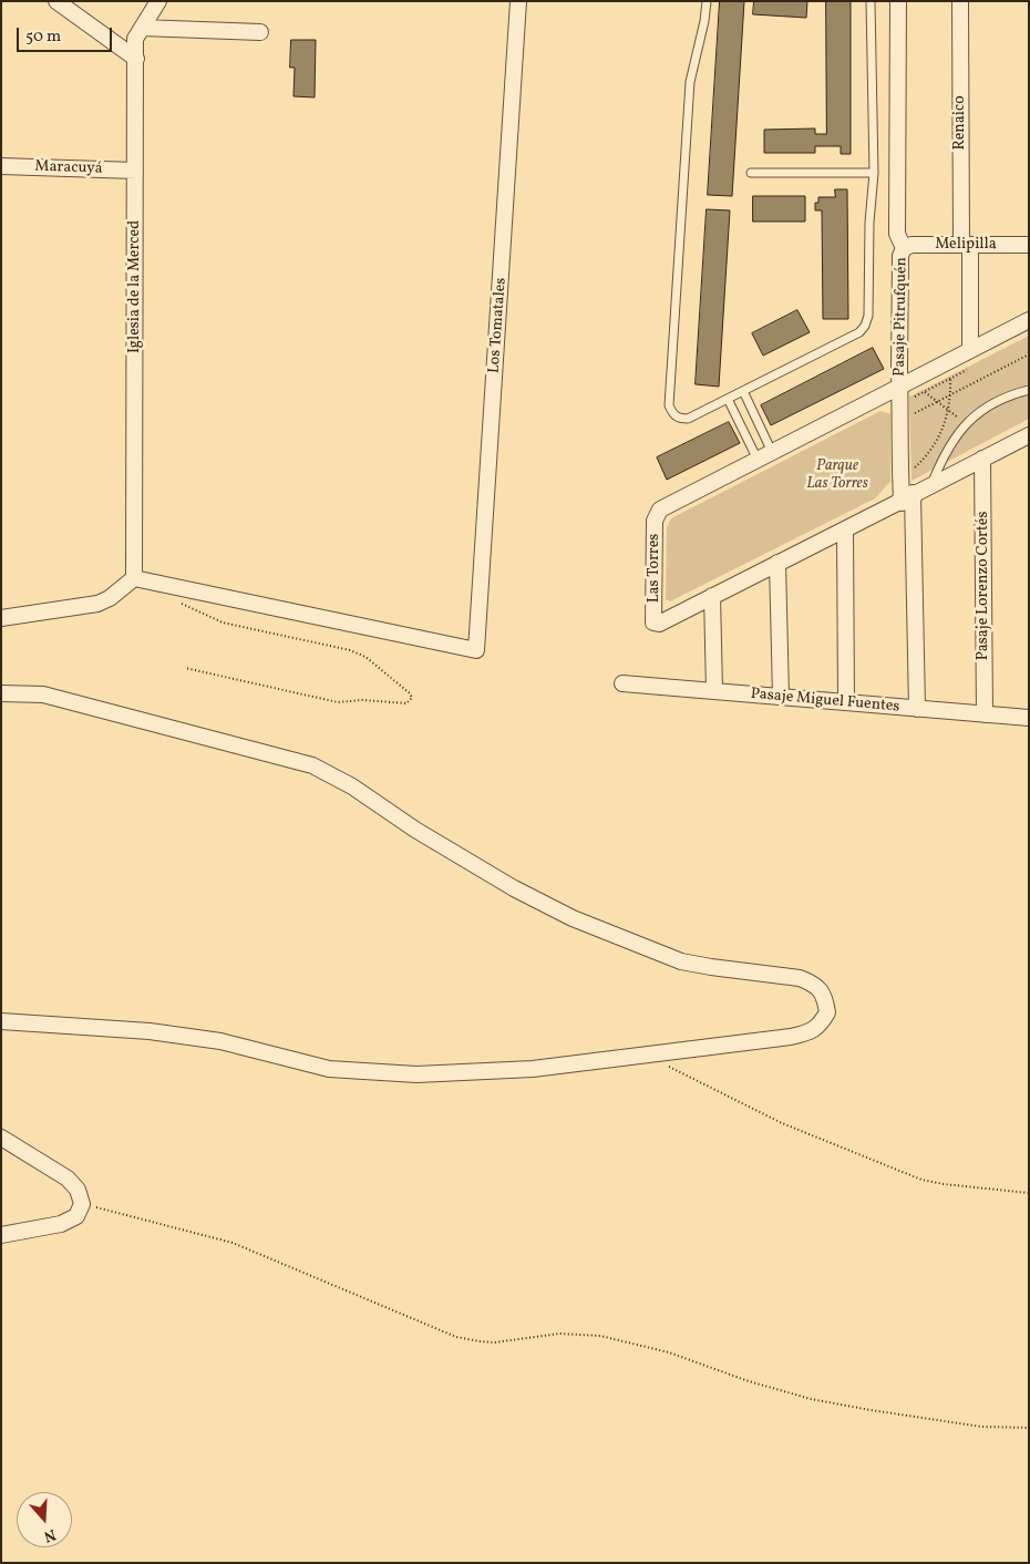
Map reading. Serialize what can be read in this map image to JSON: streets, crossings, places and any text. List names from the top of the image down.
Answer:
{
  "streets": {
    "street": [
      "Renaico",
      "Maracuyá",
      "Melipilla",
      "Iglesia de la Merced",
      "Pasaje Pitrufquén",
      "Los Tomatales",
      "Las Torres",
      "Pasaje Lorenzo Cortés",
      "Pasaje Miguel Fuentes"
    ]
  },
  "crossings": [
    ["Renaico", "Melipilla"],
    ["Renaico", "Las Torres"],
    ["Maracuyá", "Iglesia de la Merced"],
    ["Melipilla", "Pasaje Pitrufquén"],
    ["Iglesia de la Merced", "Los Tomatales"],
    ["Pasaje Pitrufquén", "Las Torres"],
    ["Pasaje Pitrufquén", "Pasaje Miguel Fuentes"],
    ["Las Torres", "Pasaje Lorenzo Cortés"],
    ["Pasaje Lorenzo Cortés", "Pasaje Miguel Fuentes"]
  ],
  "parks": ["Parque Las Torres"],
  "scale_bar": "50 m",
  "north": "bottom"
}
